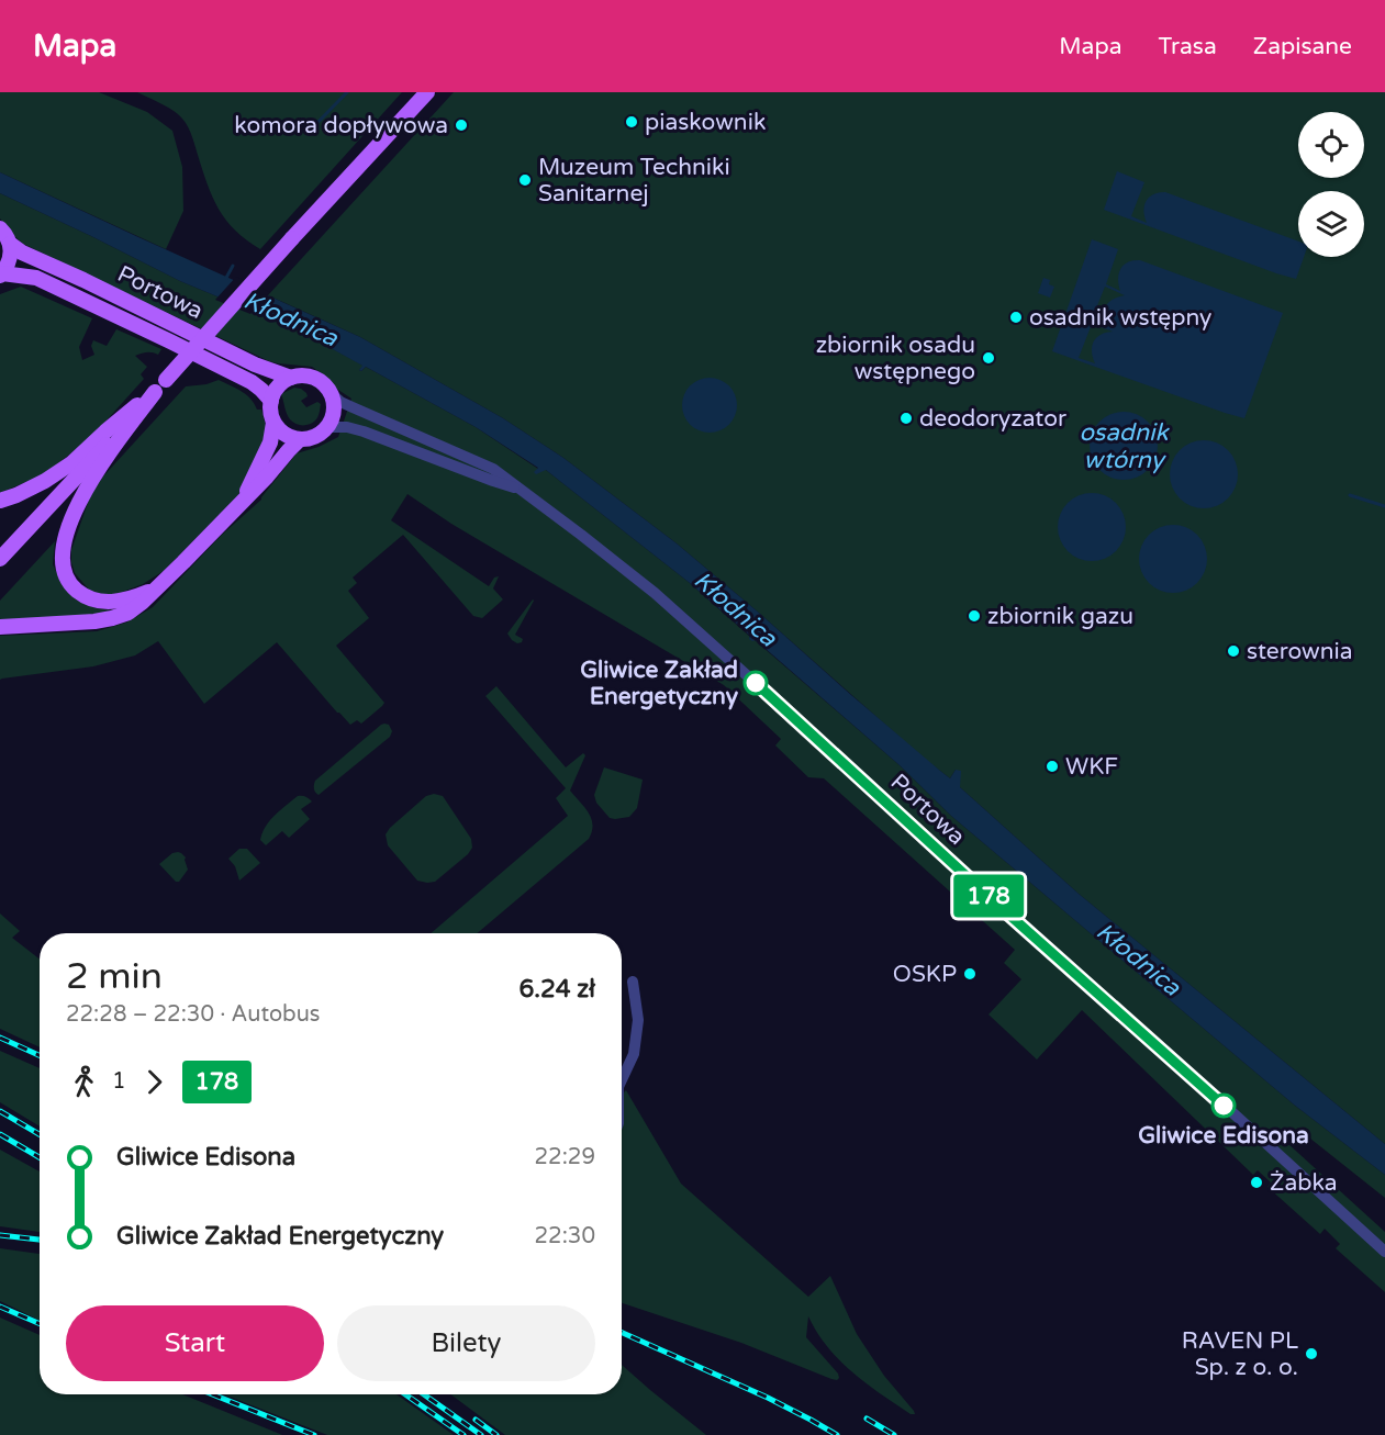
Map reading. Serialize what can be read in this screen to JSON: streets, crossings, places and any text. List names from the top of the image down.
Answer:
{
  "streets": {
    "main road": ["Portowa"]
  },
  "water": ["Kłodnica", "osadnik wtórny"],
  "places": [
    "piaskownik",
    "komora dopływowa",
    "Muzeum Techniki Sanitarnej",
    "osadnik wstępny",
    "zbiornik osadu wstępnego",
    "deodoryzator",
    "zbiornik gazu",
    "sterownia",
    "Gliwice Zakład Energetyczny",
    "WKF",
    "OSKP",
    "Gliwice Edisona",
    "Żabka",
    "RAVEN PL Sp. z o. o."
  ],
  "lines": ["bus line 178"],
  "page": {
    "header": "Mapa",
    "nav": ["Mapa", "Trasa", "Zapisane"],
    "on_map": "178",
    "heading": ["2 min", "22:28 – 22:30 · Autobus", "6.24 zł"],
    "legs": ["1", "178"],
    "list": [
      {
        "name": "Gliwice Edisona",
        "value": "22:29"
      },
      {
        "name": "Gliwice Zakład Energetyczny",
        "value": "22:30"
      }
    ],
    "buttons": ["Start", "Bilety"]
  }
}
